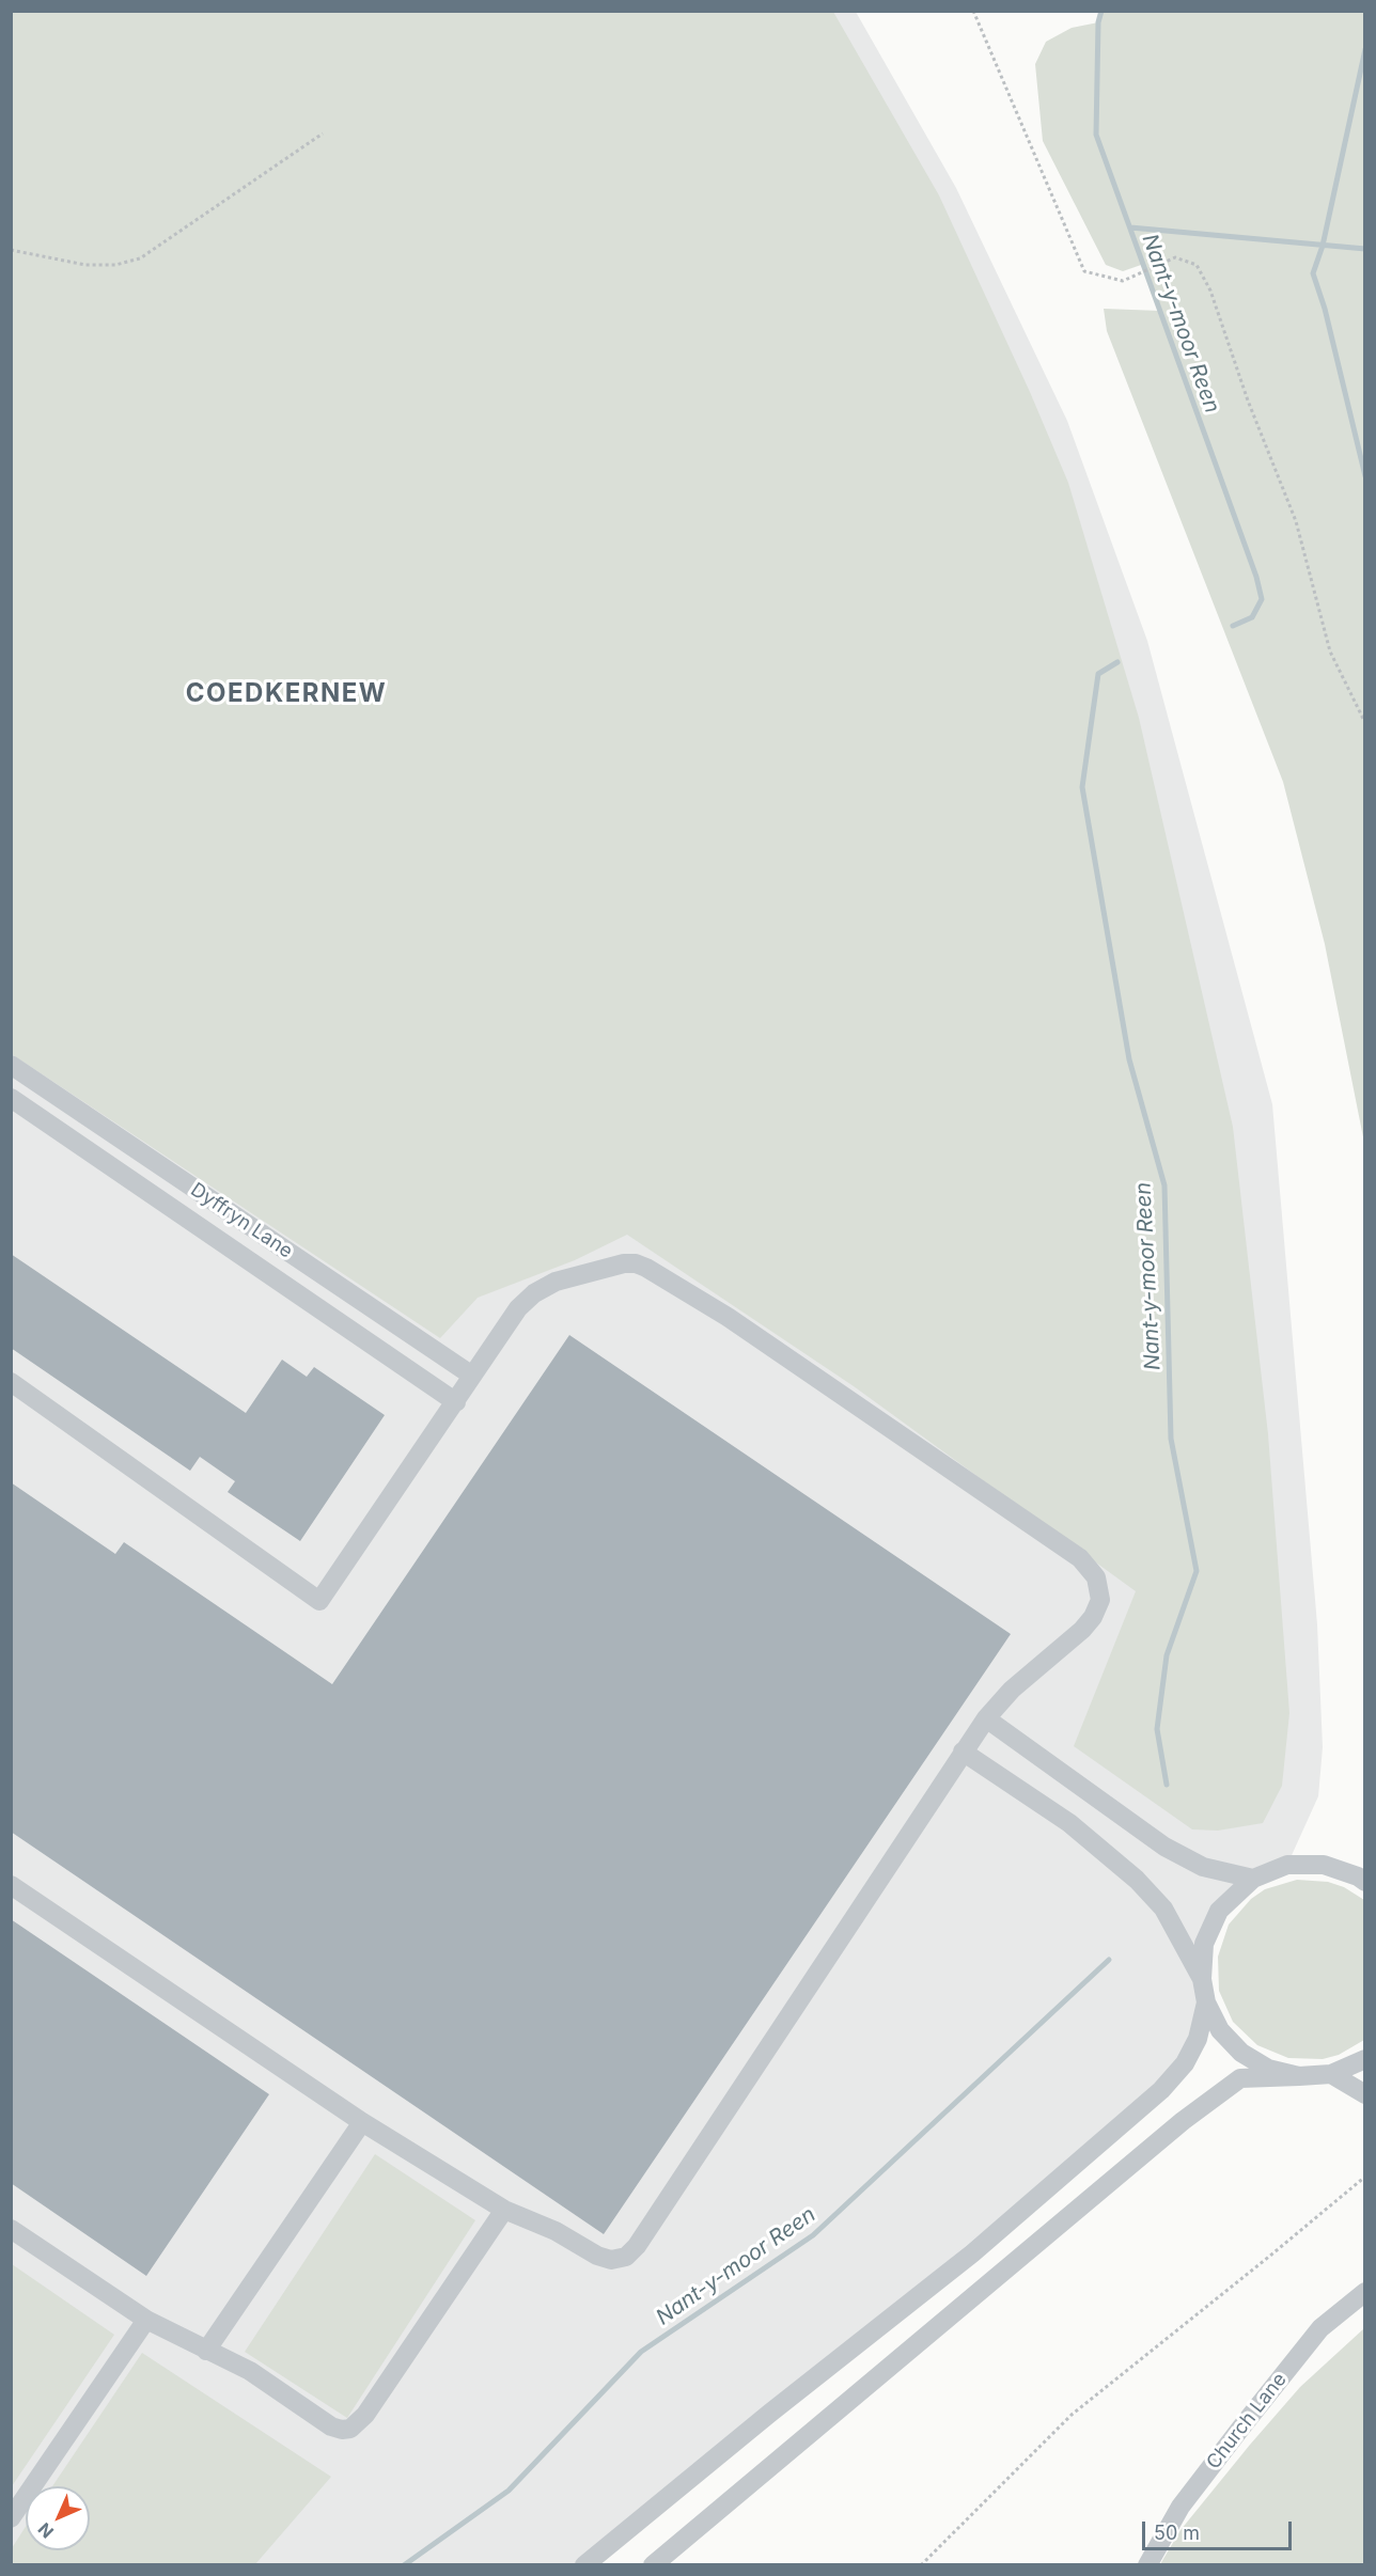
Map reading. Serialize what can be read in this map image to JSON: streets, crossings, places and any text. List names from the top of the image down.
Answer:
{
  "streets": {
    "street": ["Dyffryn Lane", "Church Lane"]
  },
  "districts": ["COEDKERNEW"],
  "water": ["Nant-y-moor Reen"],
  "scale_bar": "50 m",
  "north": "bottom left"
}
